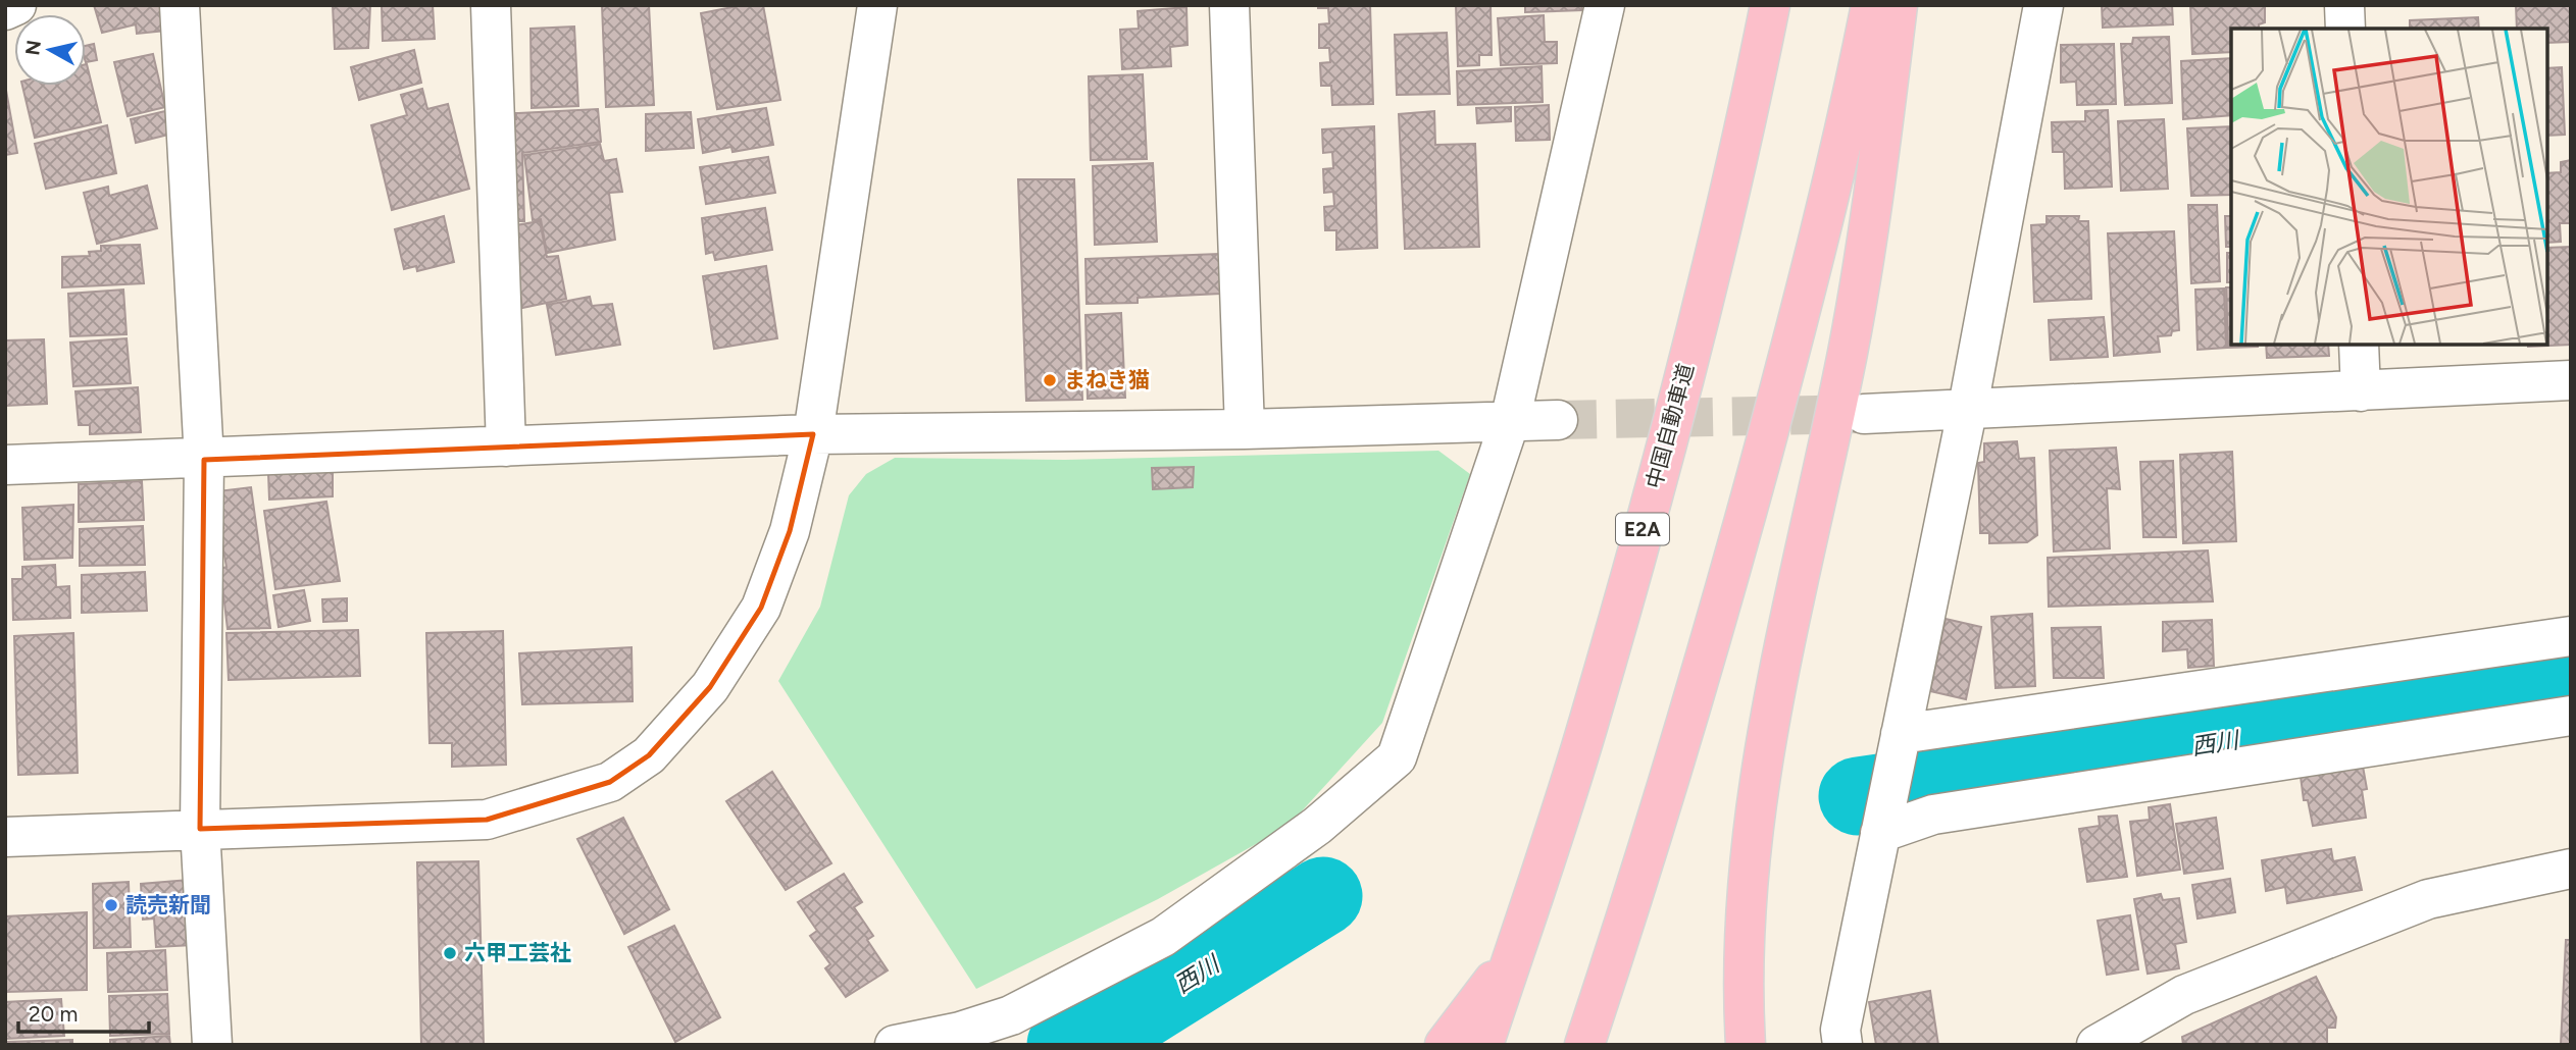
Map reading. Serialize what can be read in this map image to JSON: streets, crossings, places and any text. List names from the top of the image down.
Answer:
{
  "streets": {
    "highway": ["中国自動車道", "E2A"]
  },
  "water": ["西川"],
  "places": ["まねき猫", "読売新聞", "六甲工芸社"],
  "scale_bar": "20 m",
  "north": "left"
}
